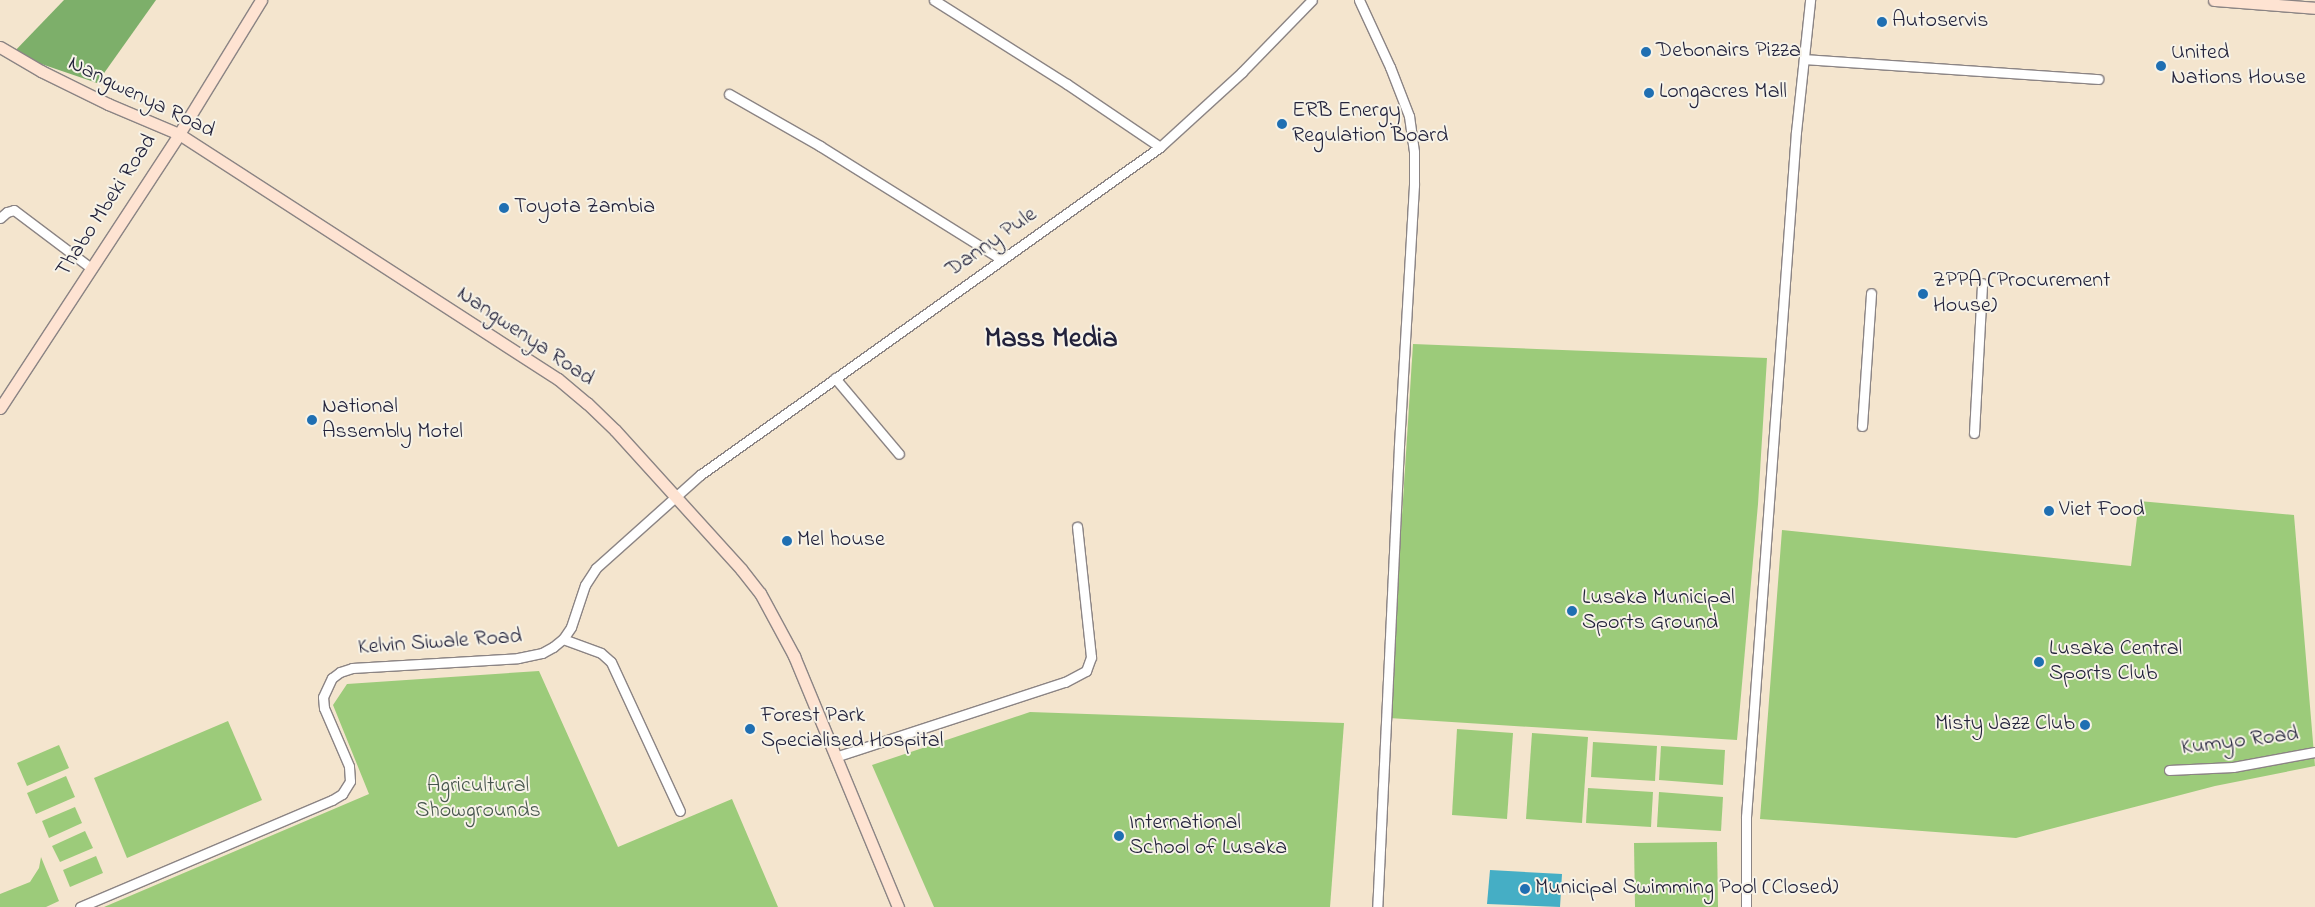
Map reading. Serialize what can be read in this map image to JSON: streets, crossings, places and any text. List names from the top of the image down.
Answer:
{
  "streets": {
    "main road": ["Nangwenya Road", "Thabo Mbeki Road"],
    "street": ["Danny Pule", "Kelvin Siwale Road", "Kumyo Road"]
  },
  "crossings": [
    ["Nangwenya Road", "Thabo Mbeki Road"],
    ["Nangwenya Road", "Danny Pule"],
    ["Nangwenya Road", "Kelvin Siwale Road"],
    ["Danny Pule", "Kelvin Siwale Road"]
  ],
  "districts": ["Mass Media"],
  "parks": ["Agricultural Showgrounds"],
  "places": [
    "Autoservis",
    "Debonairs Pizza",
    "United Nations House",
    "Longacres Mall",
    "ERB Energy Regulation Board",
    "Toyota Zambia",
    "ZPPA (Procurement House)",
    "National Assembly Motel",
    "Viet Food",
    "Mel house",
    "Lusaka Municipal Sports Ground",
    "Lusaka Central Sports Club",
    "Misty Jazz Club",
    "Forest Park Specialised Hospital",
    "International School of Lusaka",
    "Municipal Swimming Pool (Closed)"
  ]
}
